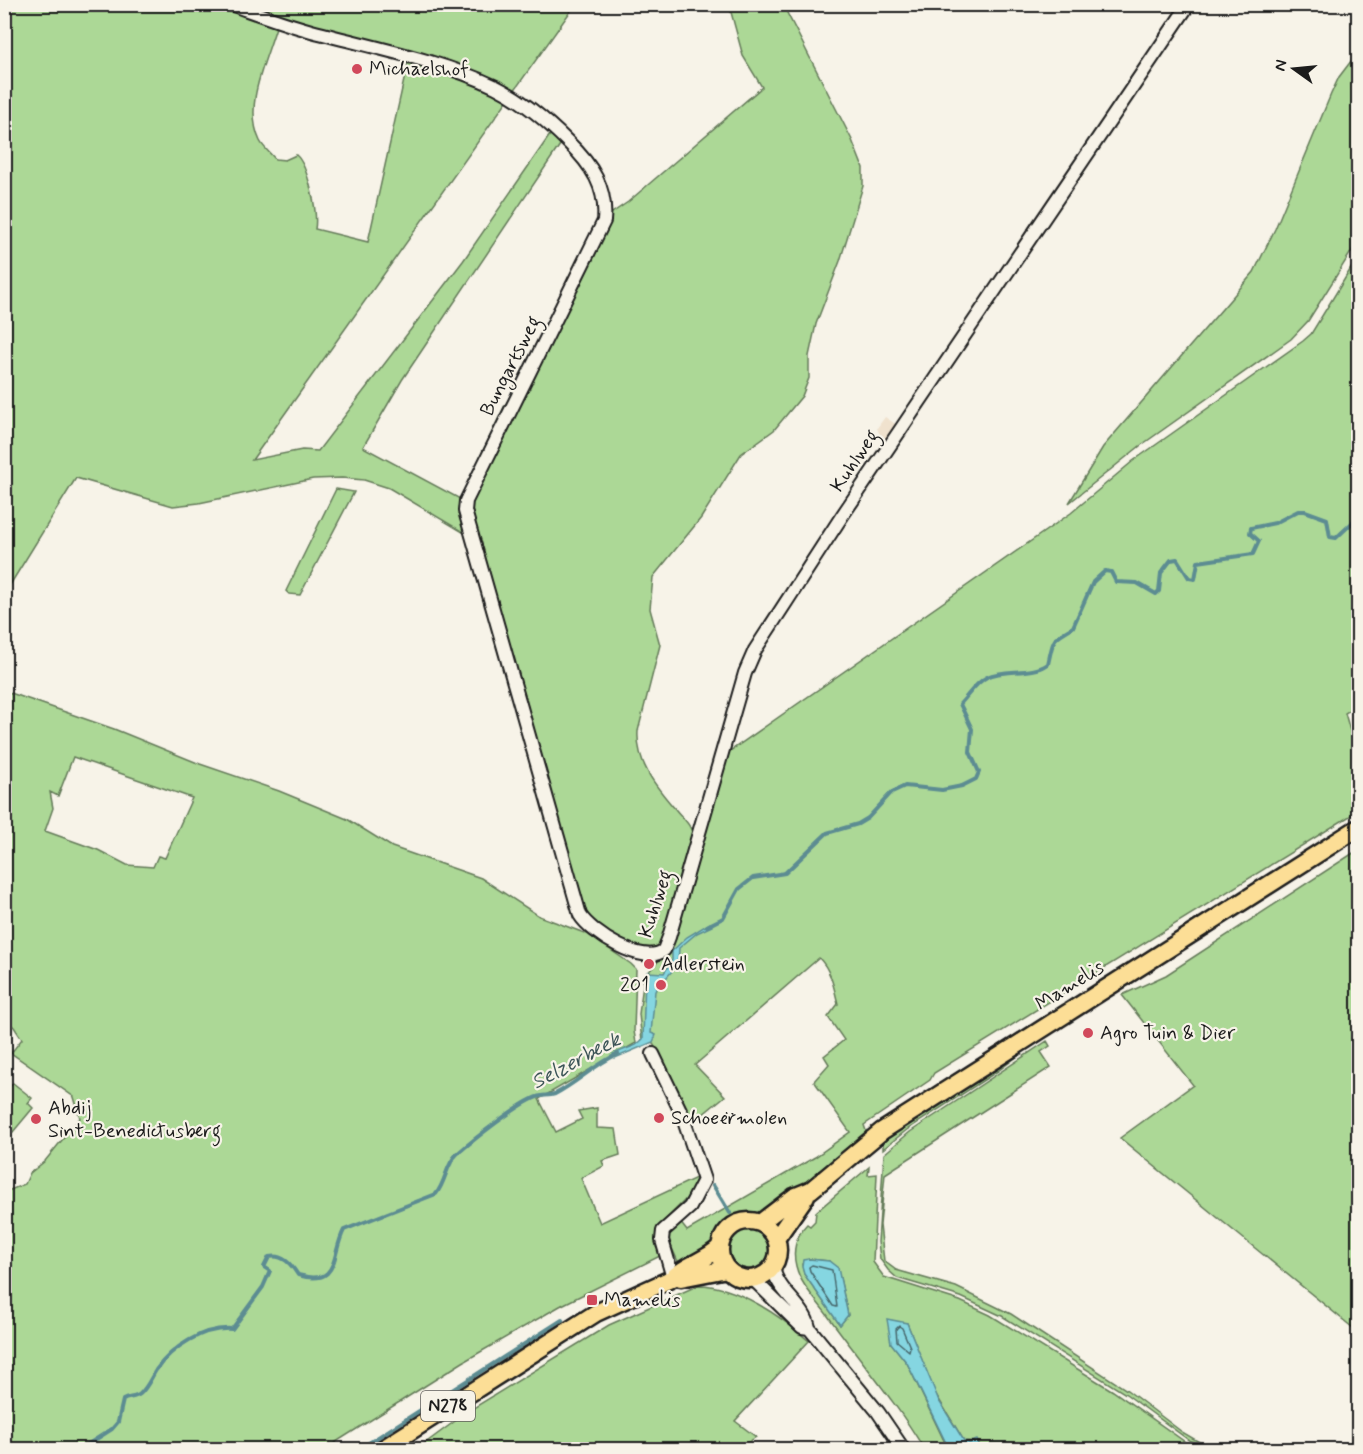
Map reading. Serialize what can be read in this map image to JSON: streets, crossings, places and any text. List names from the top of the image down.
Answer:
{
  "streets": {
    "main road": ["Mamelis", "N278"],
    "street": ["Bungartsweg", "Kuhlweg"]
  },
  "crossings": [
    ["Bungartsweg", "Kuhlweg"],
    ["Mamelis", "N278"]
  ],
  "water": ["Selzerbeek"],
  "places": {
    "other": [
      "Michaelshof",
      "Adlerstein",
      "201",
      "Agro Tuin & Dier",
      "Schoeërmolen",
      "Abdij Sint-Benedictusberg"
    ],
    "transit": ["Mamelis"]
  },
  "north": "left"
}
